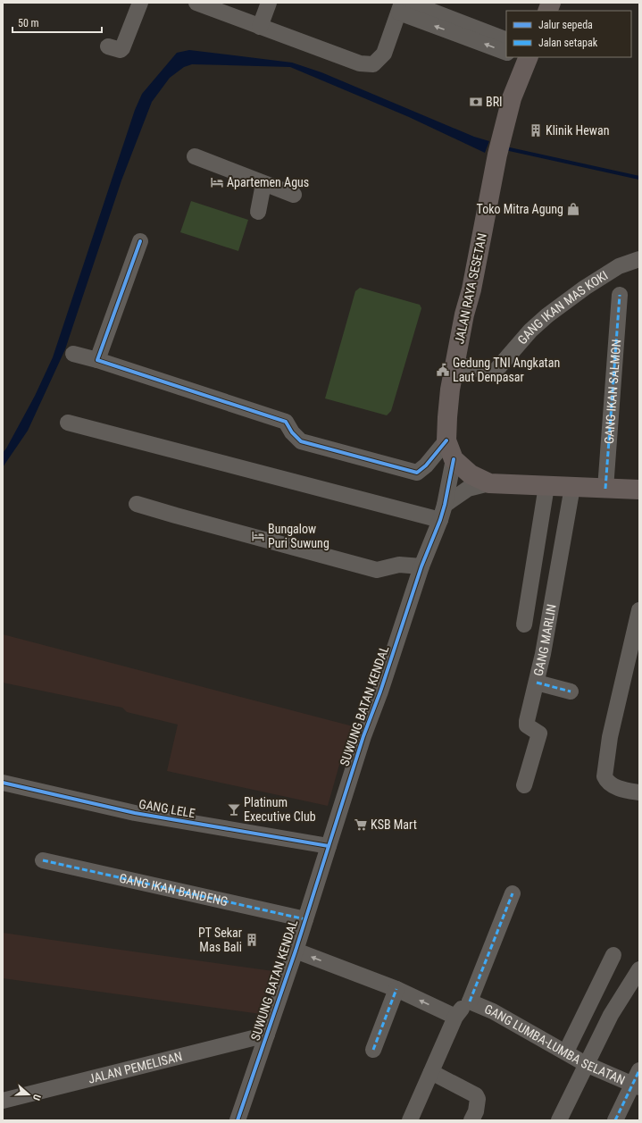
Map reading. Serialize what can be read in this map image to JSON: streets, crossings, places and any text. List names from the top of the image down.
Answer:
{
  "streets": {
    "main road": ["JALAN RAYA SESETAN"],
    "street": [
      "GANG IKAN MAS KOKI",
      "GANG IKAN SALMON",
      "GANG MARLIN",
      "SUWUNG BATAN KENDAL",
      "GANG LELE",
      "GANG IKAN BANDENG",
      "GANG LUMBA-LUMBA SELATAN",
      "JALAN PEMELISAN"
    ]
  },
  "crossings": [
    ["JALAN RAYA SESETAN", "GANG IKAN MAS KOKI"],
    ["JALAN RAYA SESETAN", "GANG IKAN SALMON"],
    ["JALAN RAYA SESETAN", "GANG MARLIN"],
    ["JALAN RAYA SESETAN", "SUWUNG BATAN KENDAL"],
    ["SUWUNG BATAN KENDAL", "GANG LELE"],
    ["SUWUNG BATAN KENDAL", "GANG IKAN BANDENG"],
    ["SUWUNG BATAN KENDAL", "JALAN PEMELISAN"]
  ],
  "places": {
    "bank": ["BRI"],
    "building": ["Klinik Hewan", "PT Sekar Mas Bali"],
    "hotel": ["Apartemen Agus", "Bungalow Puri Suwung"],
    "shop": ["Toko Mitra Agung"],
    "public building": ["Gedung TNI Angkatan Laut Denpasar"],
    "bar": ["Platinum Executive Club"],
    "supermarket": ["KSB Mart"]
  },
  "legend": ["Jalur sepeda", "Jalan setapak"],
  "scale_bar": "50 m",
  "north": "right"
}
